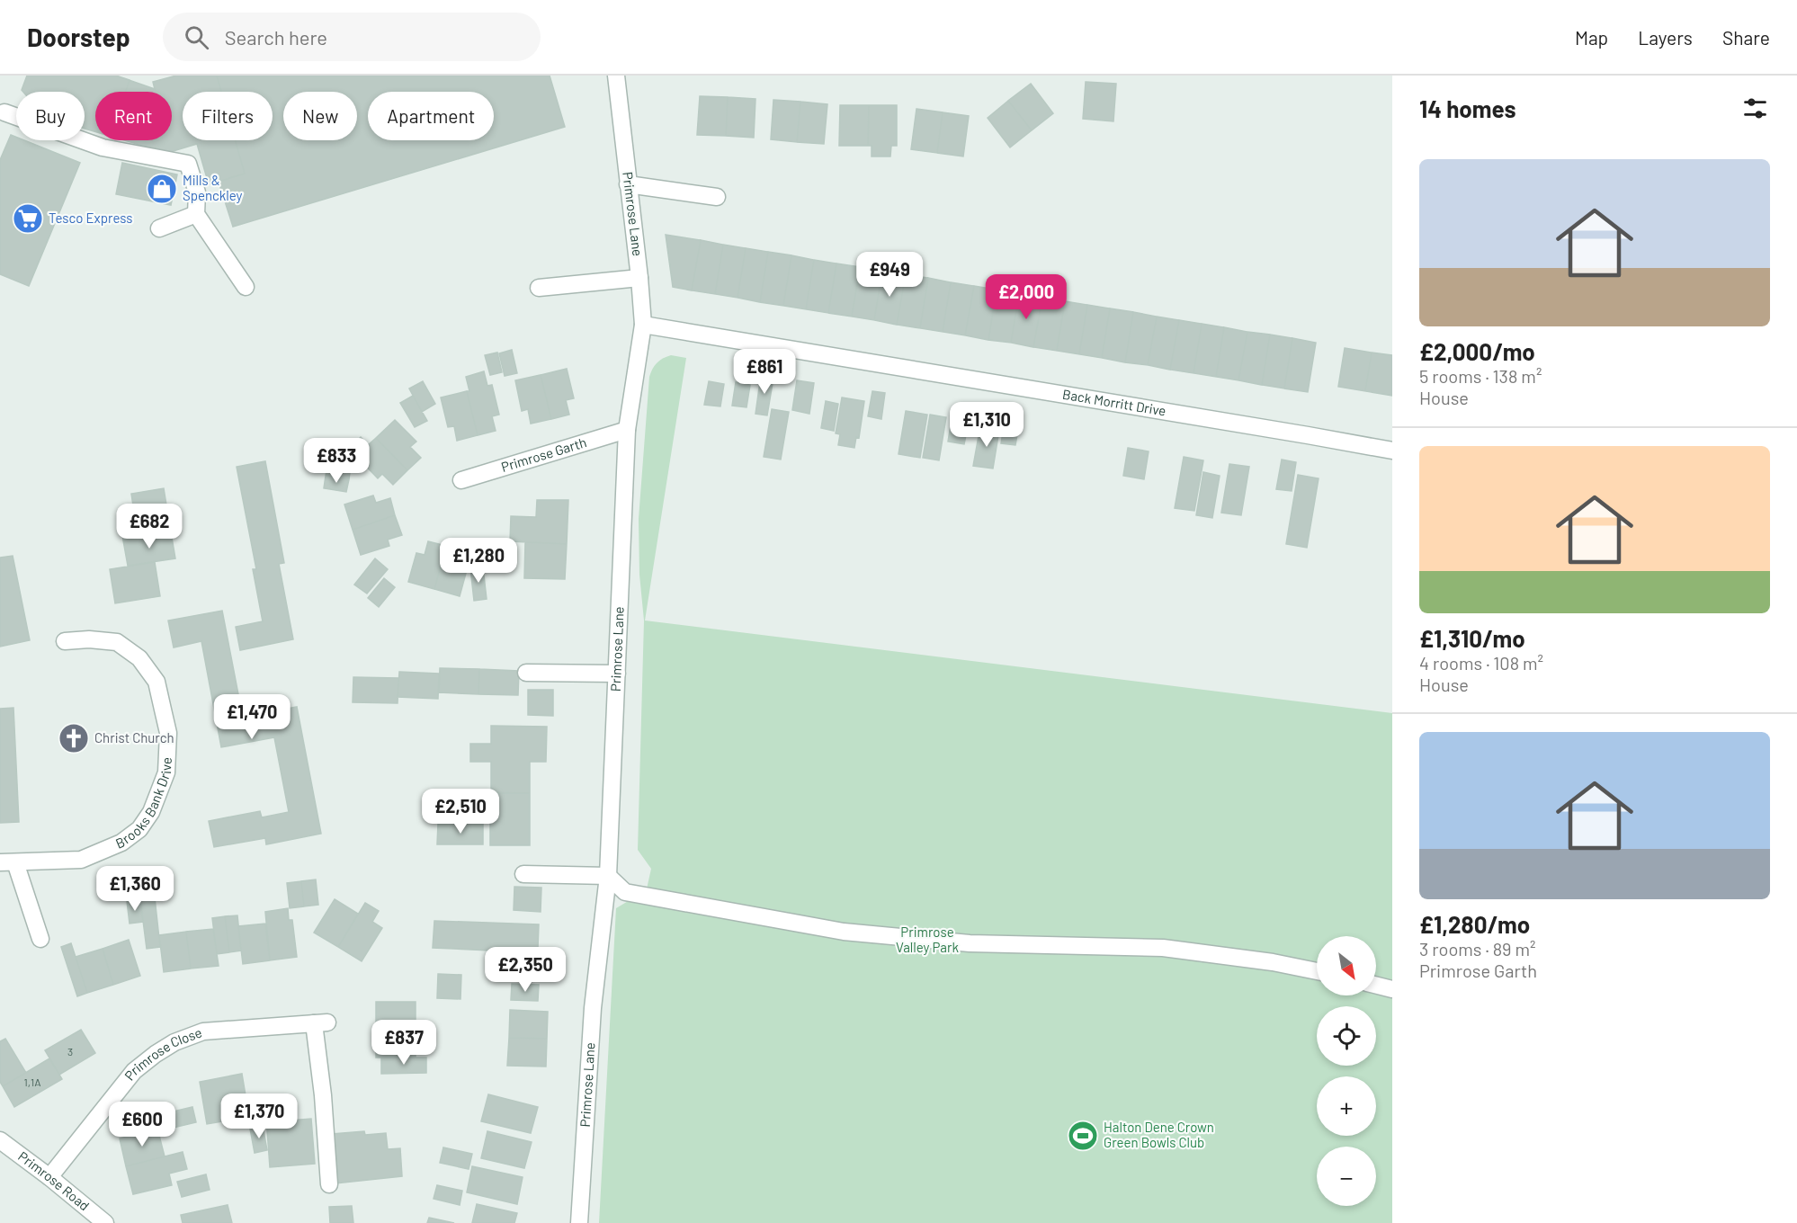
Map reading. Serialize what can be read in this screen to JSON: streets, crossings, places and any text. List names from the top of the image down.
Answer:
{
  "streets": {
    "street": [
      "Primrose Lane",
      "Back Morritt Drive",
      "Primrose Garth",
      "Brooks Bank Drive",
      "Primrose Close",
      "Primrose Road"
    ]
  },
  "crossings": [
    ["Primrose Lane", "Back Morritt Drive"],
    ["Primrose Lane", "Primrose Garth"],
    ["Primrose Close", "Primrose Road"]
  ],
  "parks": ["Primrose Valley Park"],
  "places": {
    "shop": ["Mills & Spenckley"],
    "supermarket": ["Tesco Express"],
    "church": ["Christ Church"],
    "sports": ["Halton Dene Crown Green Bowls Club"]
  },
  "house_numbers": ["3", "1,1A"],
  "north": "bottom right",
  "page": {
    "header": "Doorstep",
    "search": "Search here",
    "nav": ["Map", "Layers", "Share"],
    "heading": "14 homes",
    "chip": [
      "Buy",
      "Rent",
      "Filters",
      "New",
      "Apartment"
    ],
    "list": [
      {
        "name": "£2,000/mo",
        "note": "5 rooms · 138 m² · House"
      },
      {
        "name": "£1,310/mo",
        "note": "4 rooms · 108 m² · House"
      },
      {
        "name": "£1,280/mo",
        "note": "3 rooms · 89 m² · Primrose Garth"
      }
    ],
    "price": [
      "£949",
      "£2,000",
      "£861",
      "£1,310",
      "£833",
      "£682",
      "£1,280",
      "£1,470",
      "£2,510",
      "£1,360",
      "£2,350",
      "£837",
      "£1,370",
      "£600"
    ],
    "map_buttons": ["+", "−"]
  }
}
